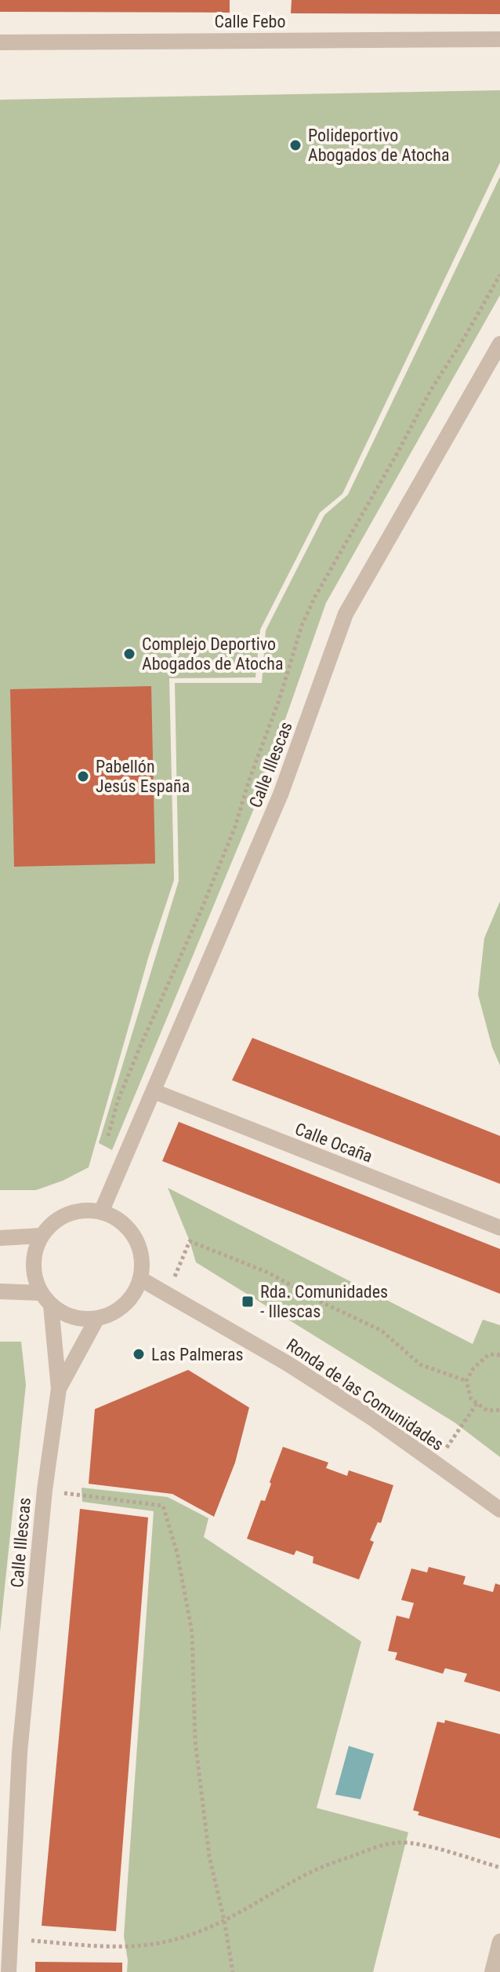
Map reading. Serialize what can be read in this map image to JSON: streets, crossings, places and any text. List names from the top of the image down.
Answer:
{
  "streets": {
    "street": [
      "Calle Febo",
      "Calle Illescas",
      "Calle Ocaña",
      "Ronda de las Comunidades"
    ]
  },
  "crossings": [
    ["Calle Illescas", "Calle Ocaña"],
    ["Calle Illescas", "Ronda de las Comunidades"]
  ],
  "places": {
    "other": [
      "Polideportivo Abogados de Atocha",
      "Complejo Deportivo Abogados de Atocha",
      "Pabellón Jesús España",
      "Las Palmeras"
    ],
    "transit": ["Rda. Comunidades - Illescas"]
  }
}
